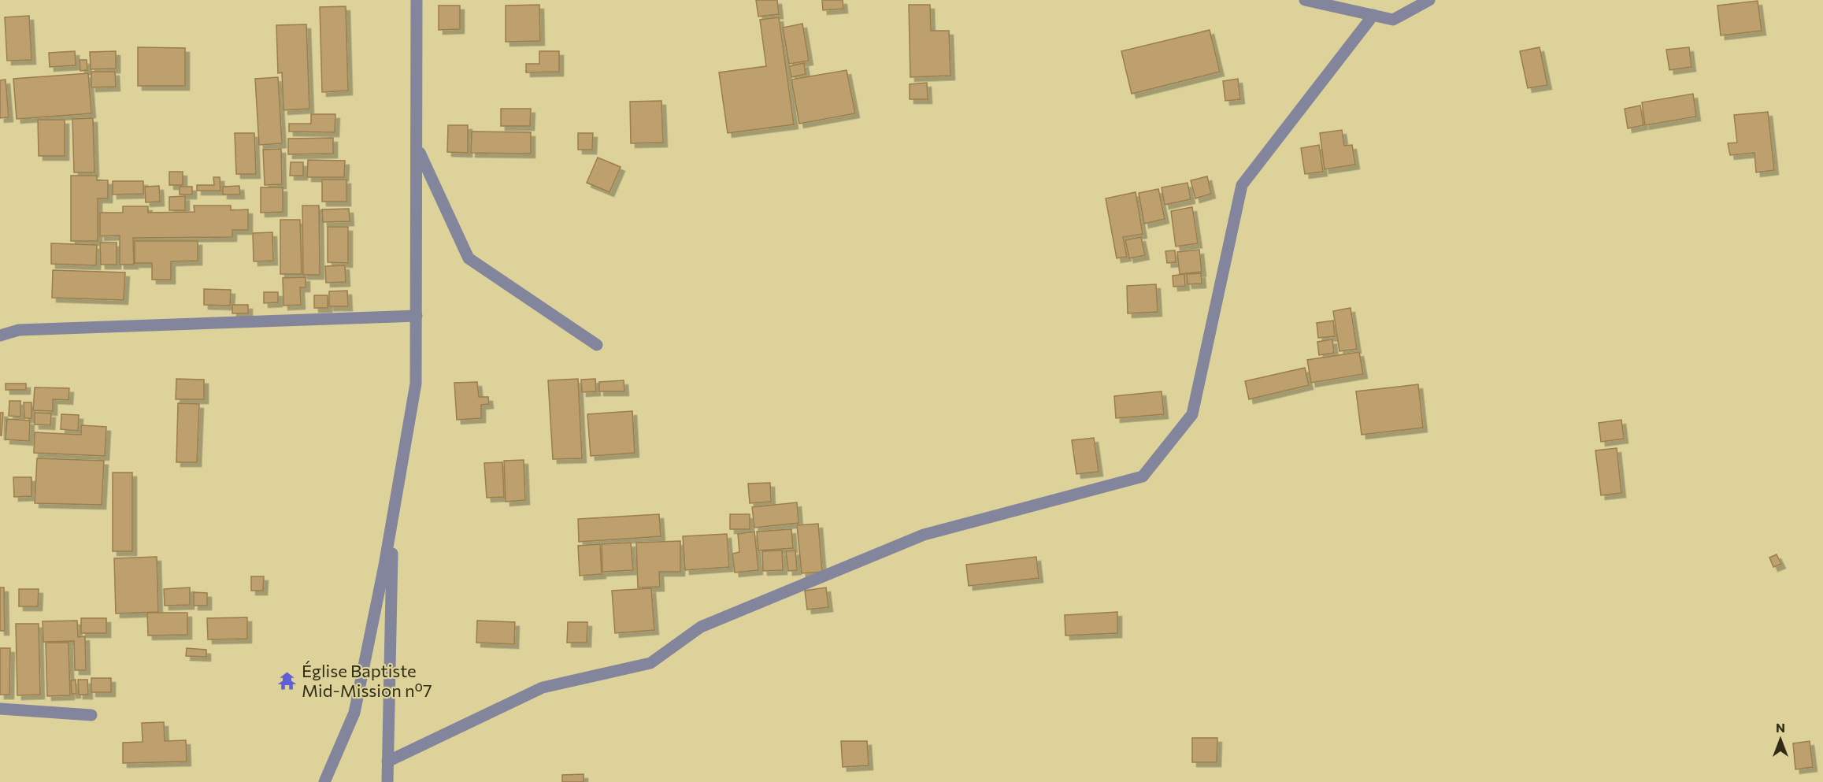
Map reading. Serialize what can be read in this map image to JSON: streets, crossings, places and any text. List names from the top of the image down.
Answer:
{
  "places": {
    "temple": ["Église Baptiste Mid-Mission n⁰7"]
  },
  "north": "top"
}
